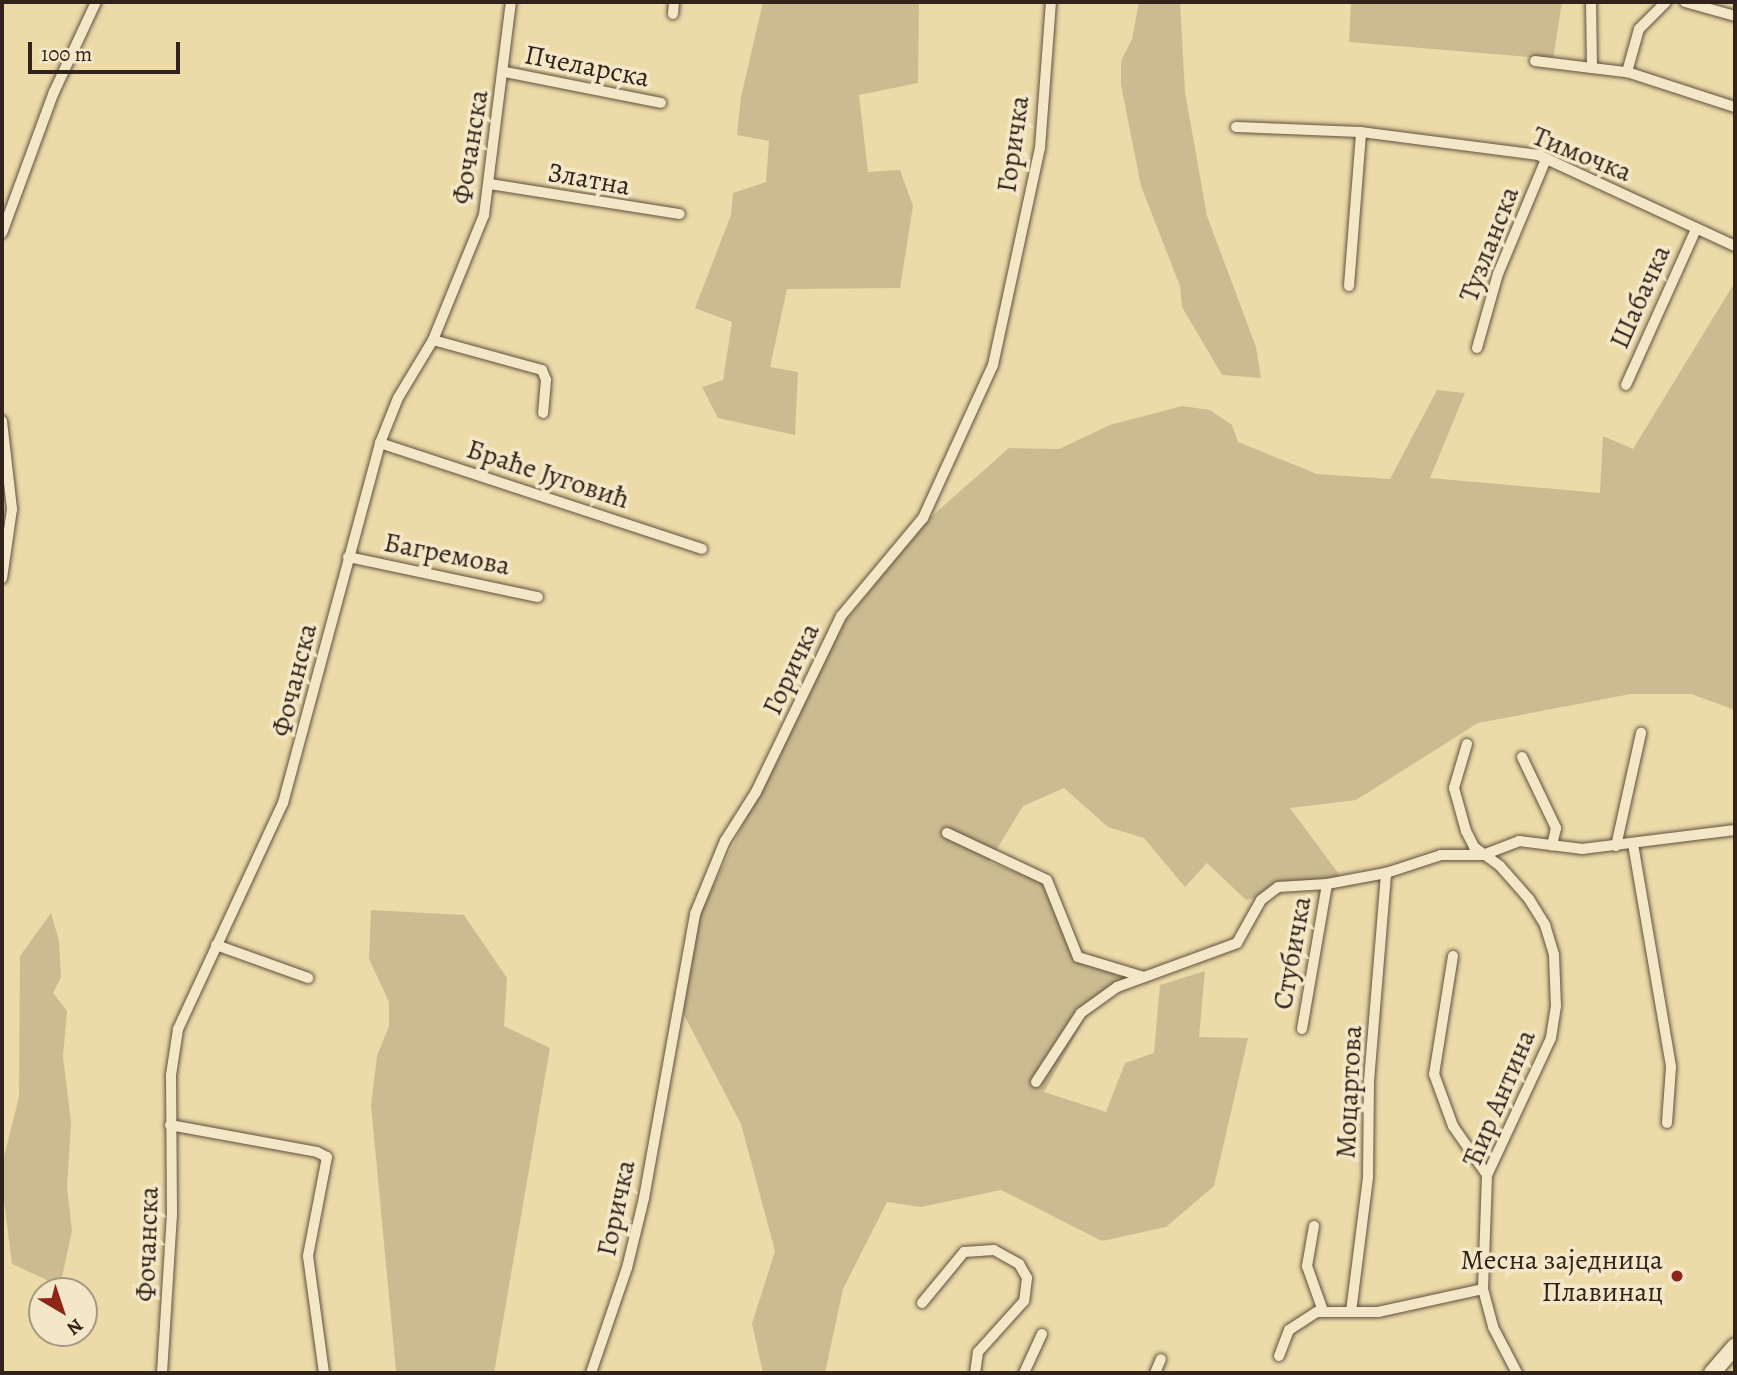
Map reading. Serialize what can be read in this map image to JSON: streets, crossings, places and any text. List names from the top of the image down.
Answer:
{
  "streets": {
    "street": [
      "Пчеларска",
      "Горичка",
      "Фочанска",
      "Тимочка",
      "Златна",
      "Тузланска",
      "Шабачка",
      "Браће Југовић",
      "Багремова",
      "Стубичка",
      "Моцартова",
      "Ћир Антина"
    ]
  },
  "crossings": [
    ["Пчеларска", "Фочанска"],
    ["Фочанска", "Златна"],
    ["Фочанска", "Браће Југовић"],
    ["Фочанска", "Багремова"],
    ["Тимочка", "Тузланска"],
    ["Тимочка", "Шабачка"]
  ],
  "places": ["Месна заједница Плавинац"],
  "scale_bar": "100 m",
  "north": "bottom right"
}
